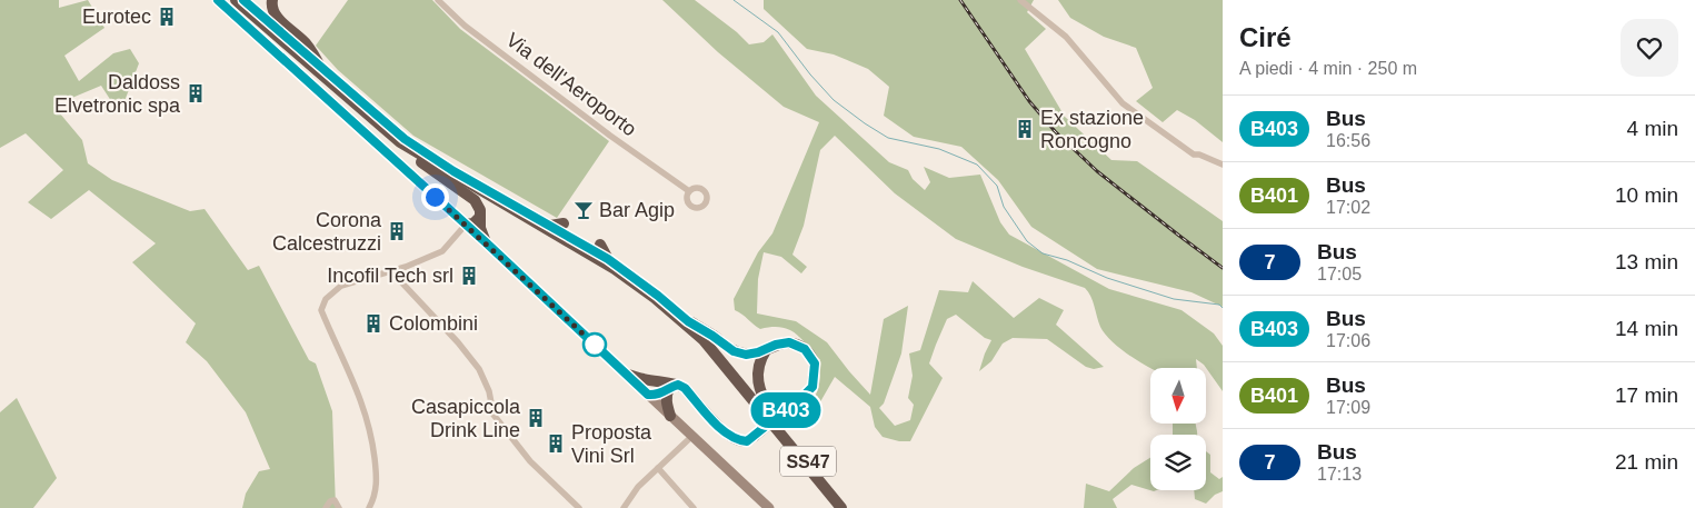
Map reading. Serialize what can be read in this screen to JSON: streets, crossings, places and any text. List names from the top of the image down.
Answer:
{
  "streets": {
    "highway": ["SS47"],
    "street": ["Via dell'Aeroporto"]
  },
  "places": {
    "building": [
      "Eurotec",
      "Daldoss Elvetronic spa",
      "Ex stazione Roncogno",
      "Corona Calcestruzzi",
      "Incofil Tech srl",
      "Colombini",
      "Casapiccola Drink Line",
      "Proposta Vini Srl"
    ],
    "bar": ["Bar Agip"]
  },
  "lines": ["bus line B403"],
  "north": "bottom",
  "page": {
    "on_map": "B403",
    "heading": ["Ciré", "A piedi · 4 min · 250 m"],
    "list": [
      {
        "mark": "B403",
        "name": "Bus",
        "note": "16:56",
        "value": "4 min"
      },
      {
        "mark": "B401",
        "name": "Bus",
        "note": "17:02",
        "value": "10 min"
      },
      {
        "mark": "7",
        "name": "Bus",
        "note": "17:05",
        "value": "13 min"
      },
      {
        "mark": "B403",
        "name": "Bus",
        "note": "17:06",
        "value": "14 min"
      },
      {
        "mark": "B401",
        "name": "Bus",
        "note": "17:09",
        "value": "17 min"
      },
      {
        "mark": "7",
        "name": "Bus",
        "note": "17:13",
        "value": "21 min"
      }
    ]
  }
}
